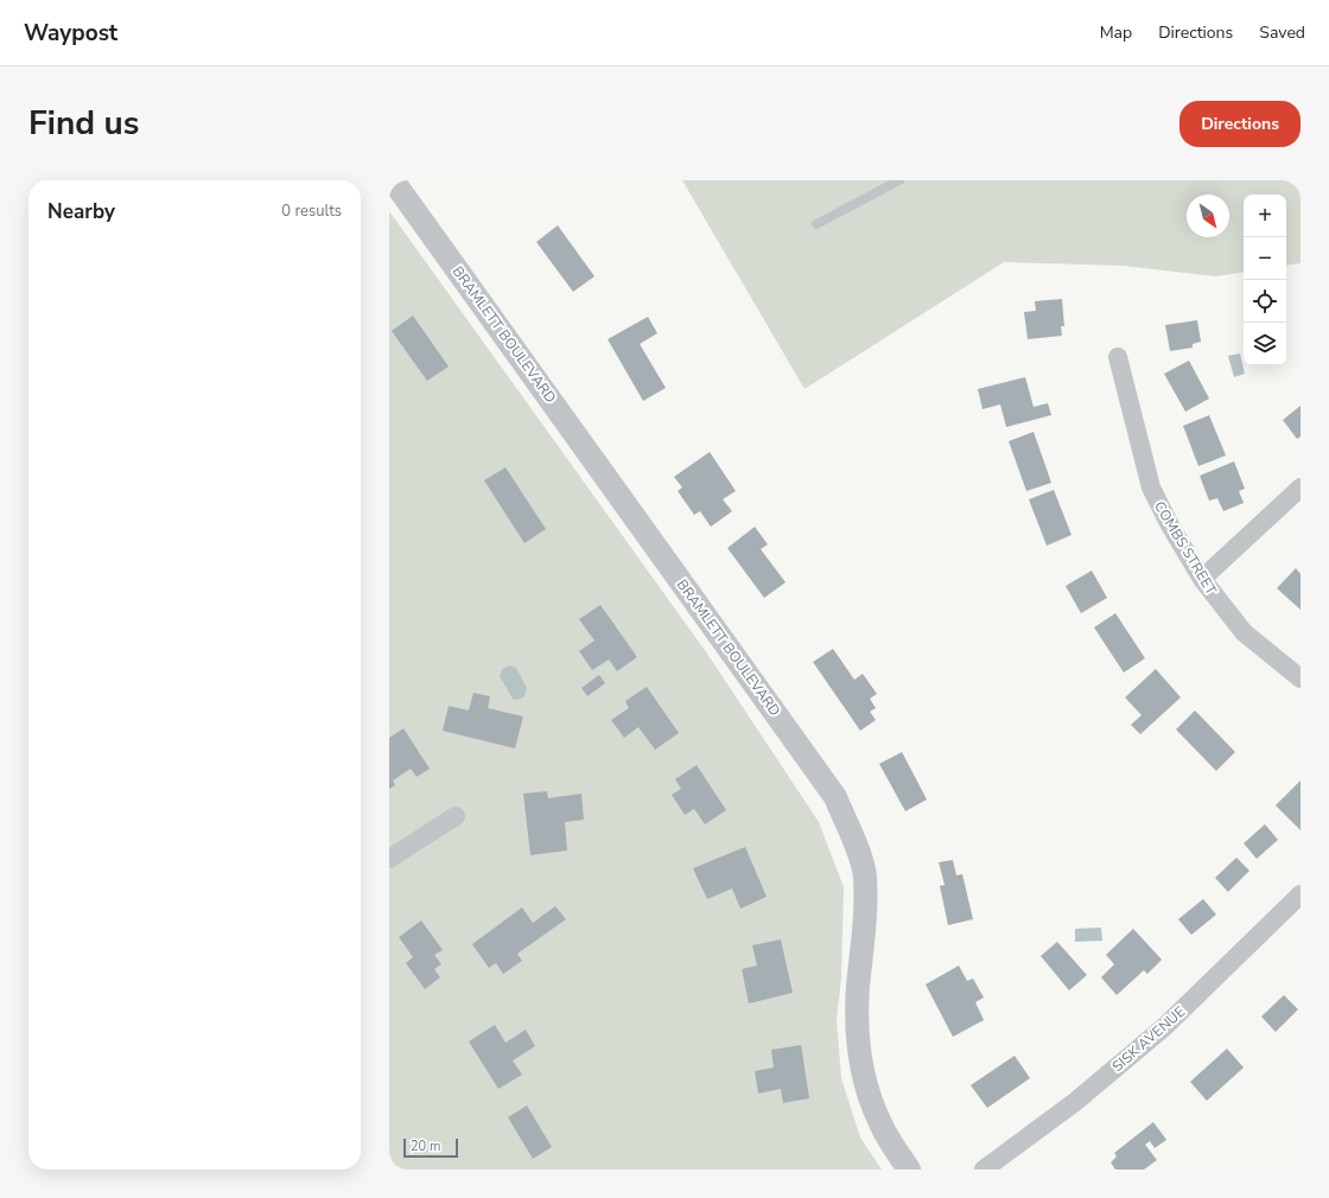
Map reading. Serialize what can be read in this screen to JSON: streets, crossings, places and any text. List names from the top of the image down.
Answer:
{
  "streets": {
    "street": ["BRAMLETT BOULEVARD", "COMBS STREET", "SISK AVENUE"]
  },
  "scale_bar": "20 m",
  "north": "bottom right",
  "page": {
    "header": "Waypost",
    "nav": ["Map", "Directions", "Saved"],
    "title": "Find us",
    "buttons": "Directions",
    "heading": ["Nearby", "0 results"],
    "map_buttons": ["+", "−"],
    "scale": "20 m"
  }
}
